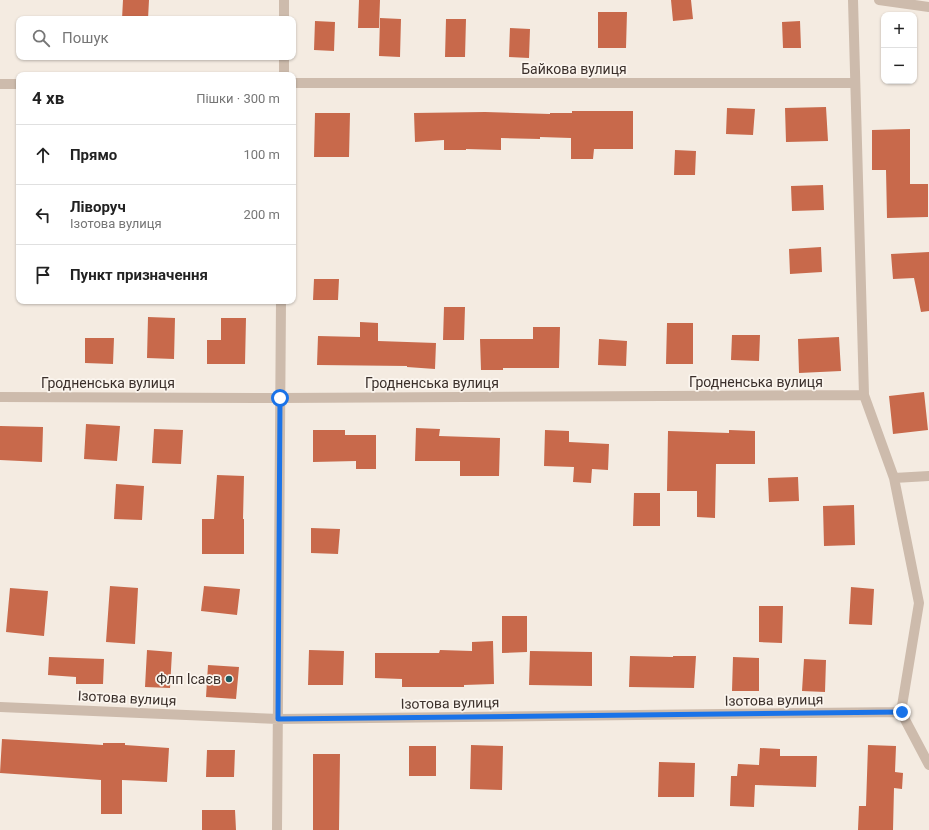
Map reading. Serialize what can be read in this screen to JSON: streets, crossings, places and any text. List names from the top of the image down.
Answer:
{
  "streets": {
    "street": ["Байкова вулиця", "Гродненська вулиця", "Ізотова вулиця"]
  },
  "places": ["Флп Ісаєв"],
  "page": {
    "map_buttons": ["+", "−"],
    "search": "Пошук",
    "heading": ["4 хв", "Пішки · 300 m"],
    "list": [
      ["Прямо", "100 m"],
      ["Ліворуч", "Ізотова вулиця", "200 m"],
      "Пункт призначення"
    ]
  }
}
